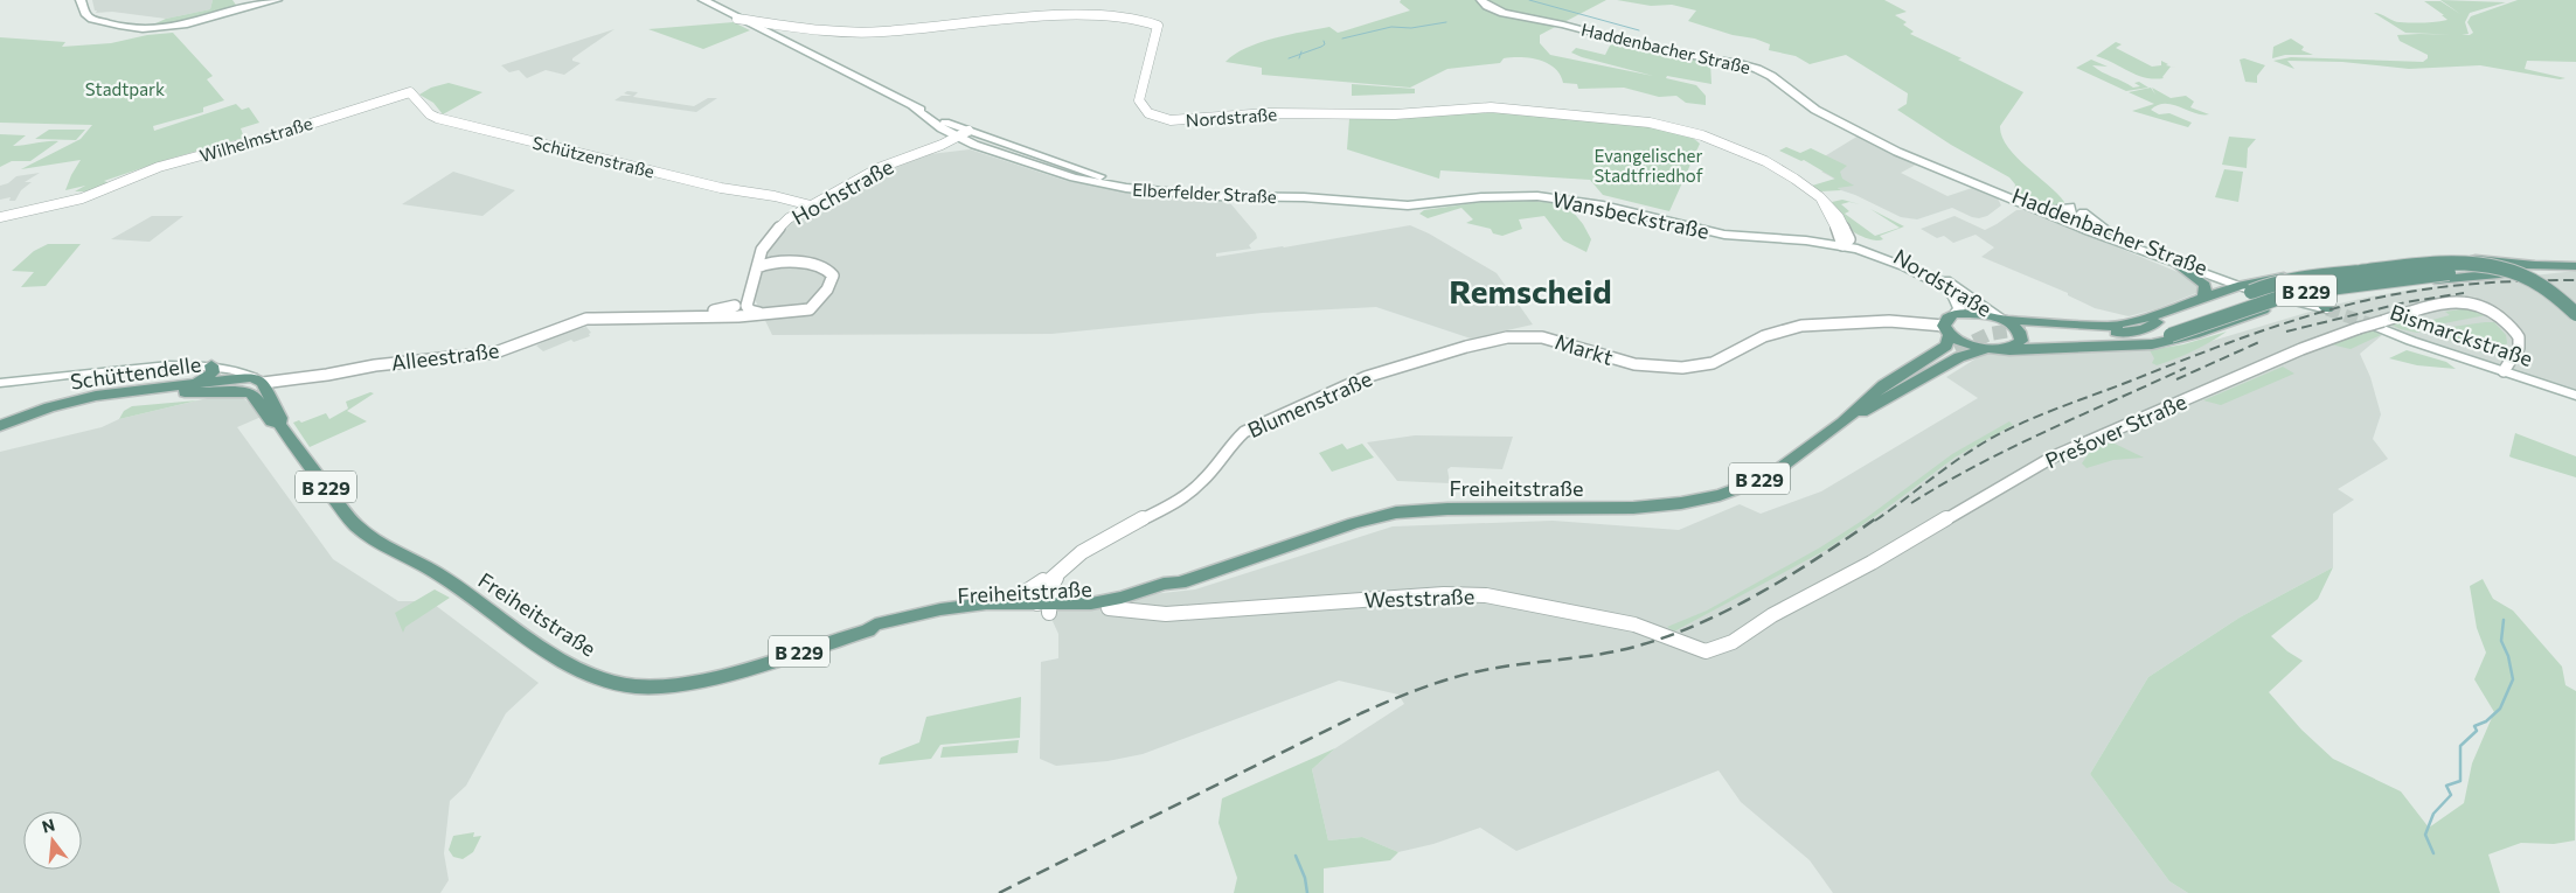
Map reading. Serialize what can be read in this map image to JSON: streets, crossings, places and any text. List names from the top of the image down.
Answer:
{
  "streets": {
    "main road": [
      "Haddenbacher Straße",
      "Nordstraße",
      "Elberfelder Straße",
      "Wansbeckstraße",
      "B 229",
      "Bismarckstraße",
      "Schüttendelle",
      "Freiheitstraße"
    ],
    "street": [
      "Wilhelmstraße",
      "Schützenstraße",
      "Hochstraße",
      "Markt",
      "Alleestraße",
      "Blumenstraße",
      "Prešover Straße",
      "Weststraße"
    ]
  },
  "crossings": [
    ["Haddenbacher Straße", "B 229"],
    ["Nordstraße", "Wansbeckstraße"],
    ["Nordstraße", "B 229"],
    ["Wilhelmstraße", "Schützenstraße"],
    ["Schützenstraße", "Hochstraße"],
    ["Hochstraße", "Elberfelder Straße"],
    ["Hochstraße", "Alleestraße"],
    ["Elberfelder Straße", "Wansbeckstraße"],
    ["B 229", "Markt"],
    ["B 229", "Freiheitstraße"],
    ["Bismarckstraße", "Prešover Straße"],
    ["Markt", "Blumenstraße"],
    ["Markt", "Freiheitstraße"],
    ["Alleestraße", "Schüttendelle"],
    ["Alleestraße", "Freiheitstraße"],
    ["Schüttendelle", "Freiheitstraße"],
    ["Blumenstraße", "Freiheitstraße"],
    ["Prešover Straße", "Weststraße"],
    ["Freiheitstraße", "Weststraße"]
  ],
  "districts": ["Remscheid"],
  "parks": ["Stadtpark", "Evangelischer Stadtfriedhof"],
  "north": "top"
}
